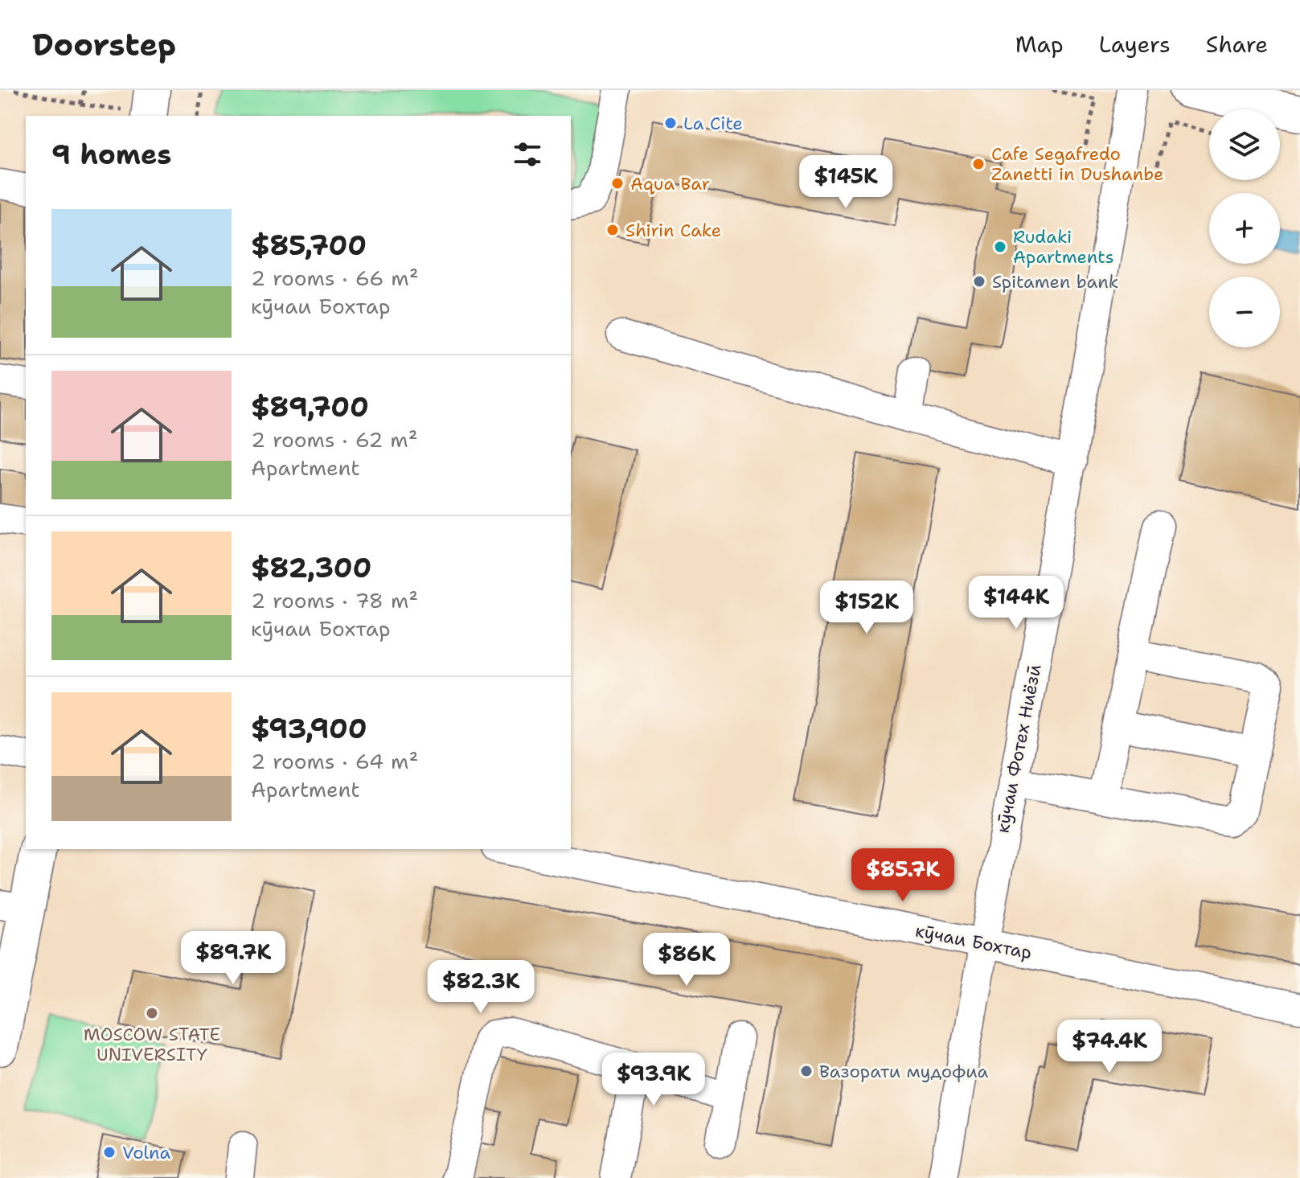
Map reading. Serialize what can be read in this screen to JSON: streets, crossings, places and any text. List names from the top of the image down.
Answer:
{
  "streets": {
    "street": ["кӯчаи Фотех Ниёзӣ", "кӯчаи Бохтар"]
  },
  "crossings": [
    ["кӯчаи Фотех Ниёзӣ", "кӯчаи Бохтар"]
  ],
  "places": [
    "La Cite",
    "Cafe Segafredo Zanetti in Dushanbe",
    "Aqua Bar",
    "Shirin Cake",
    "Rudaki Apartments",
    "Spitamen bank",
    "MOSCOW STATE UNIVERSITY",
    "Вазорати мудофиа",
    "Volna"
  ],
  "page": {
    "header": "Doorstep",
    "nav": ["Map", "Layers", "Share"],
    "map_buttons": ["+", "−"],
    "heading": "9 homes",
    "price": [
      "$145K",
      "$144K",
      "$152K",
      "$85.7K",
      "$89.7K",
      "$86K",
      "$82.3K",
      "$74.4K",
      "$93.9K"
    ],
    "list": [
      {
        "name": "$85,700",
        "note": "2 rooms · 66 m² · кӯчаи Бохтар"
      },
      {
        "name": "$89,700",
        "note": "2 rooms · 62 m² · Apartment"
      },
      {
        "name": "$82,300",
        "note": "2 rooms · 78 m² · кӯчаи Бохтар"
      },
      {
        "name": "$93,900",
        "note": "2 rooms · 64 m² · Apartment"
      }
    ]
  }
}
